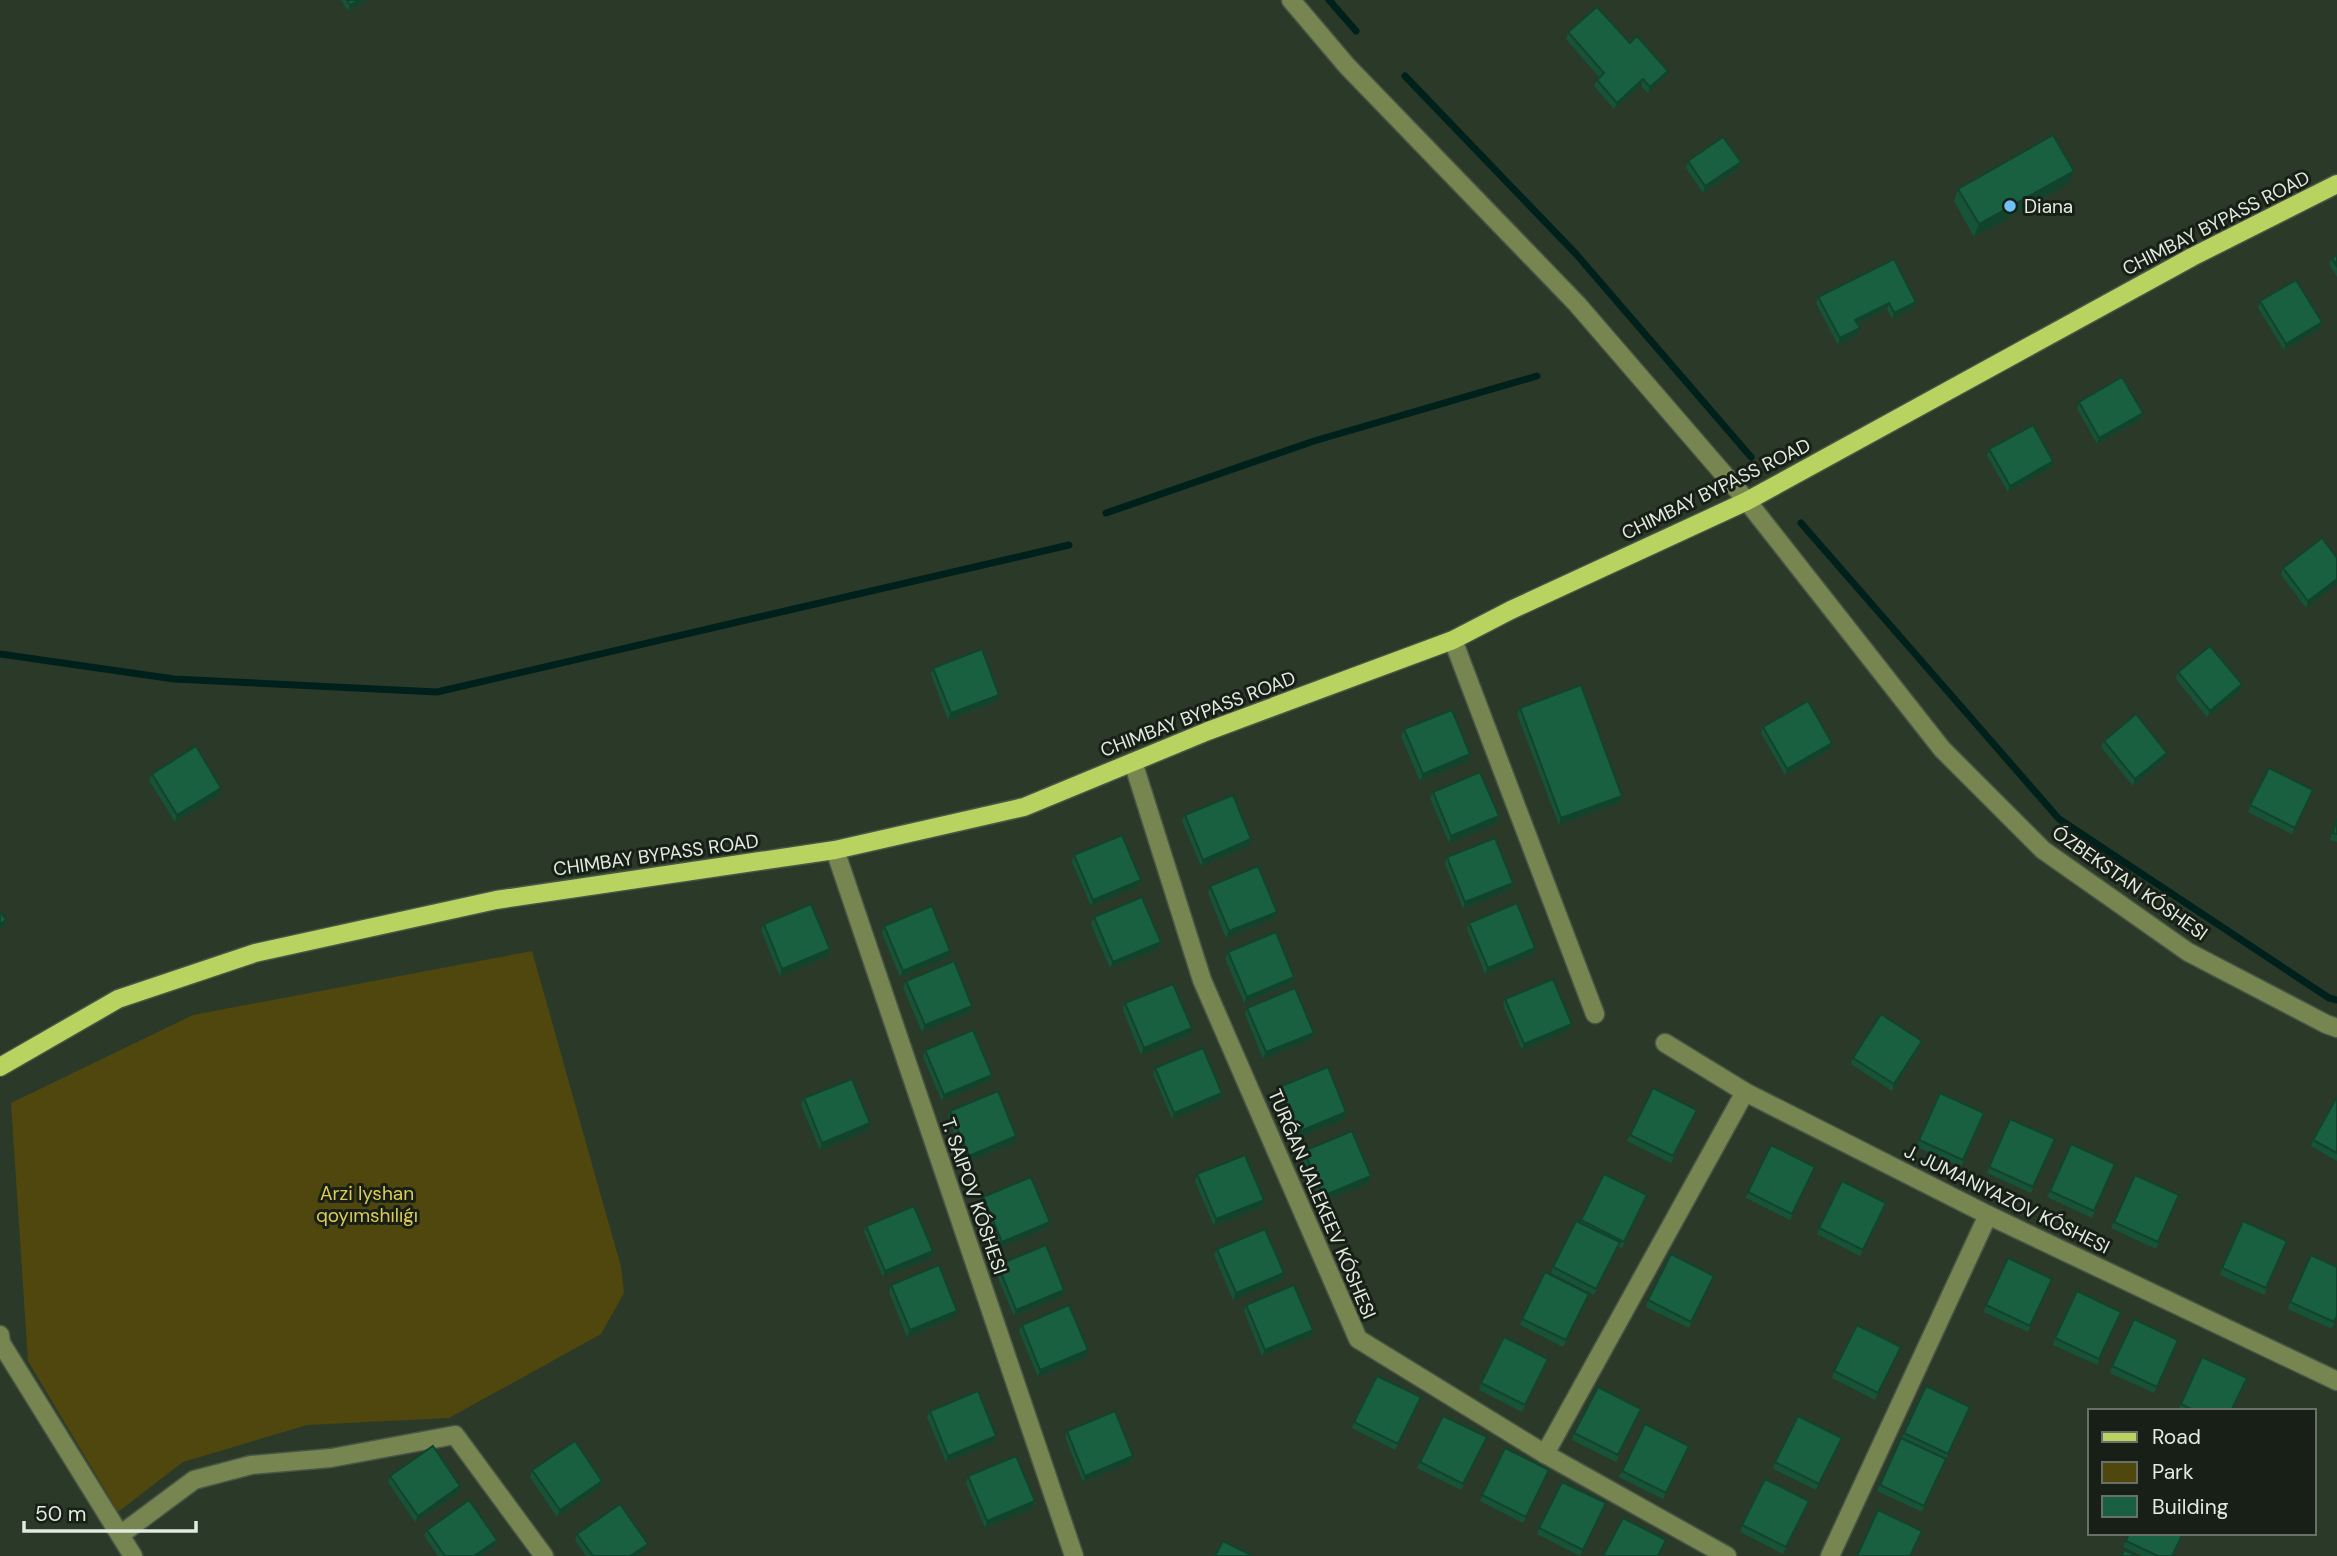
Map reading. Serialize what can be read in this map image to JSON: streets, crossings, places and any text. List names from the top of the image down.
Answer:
{
  "streets": {
    "main road": ["CHIMBAY BYPASS ROAD"],
    "street": [
      "ÓZBEKSTAN KÓSHESI",
      "T. SAIPOV KÓSHESI",
      "J. JUMANIYAZOV KÓSHESI",
      "TURǴAN JALEKEEV KÓSHESI"
    ]
  },
  "crossings": [
    ["CHIMBAY BYPASS ROAD", "ÓZBEKSTAN KÓSHESI"],
    ["CHIMBAY BYPASS ROAD", "T. SAIPOV KÓSHESI"],
    ["CHIMBAY BYPASS ROAD", "TURǴAN JALEKEEV KÓSHESI"]
  ],
  "parks": ["Arzi Iyshan qoyımshılıǵı"],
  "places": ["Diana"],
  "legend": ["Road", "Park", "Building"],
  "scale_bar": "50 m"
}
